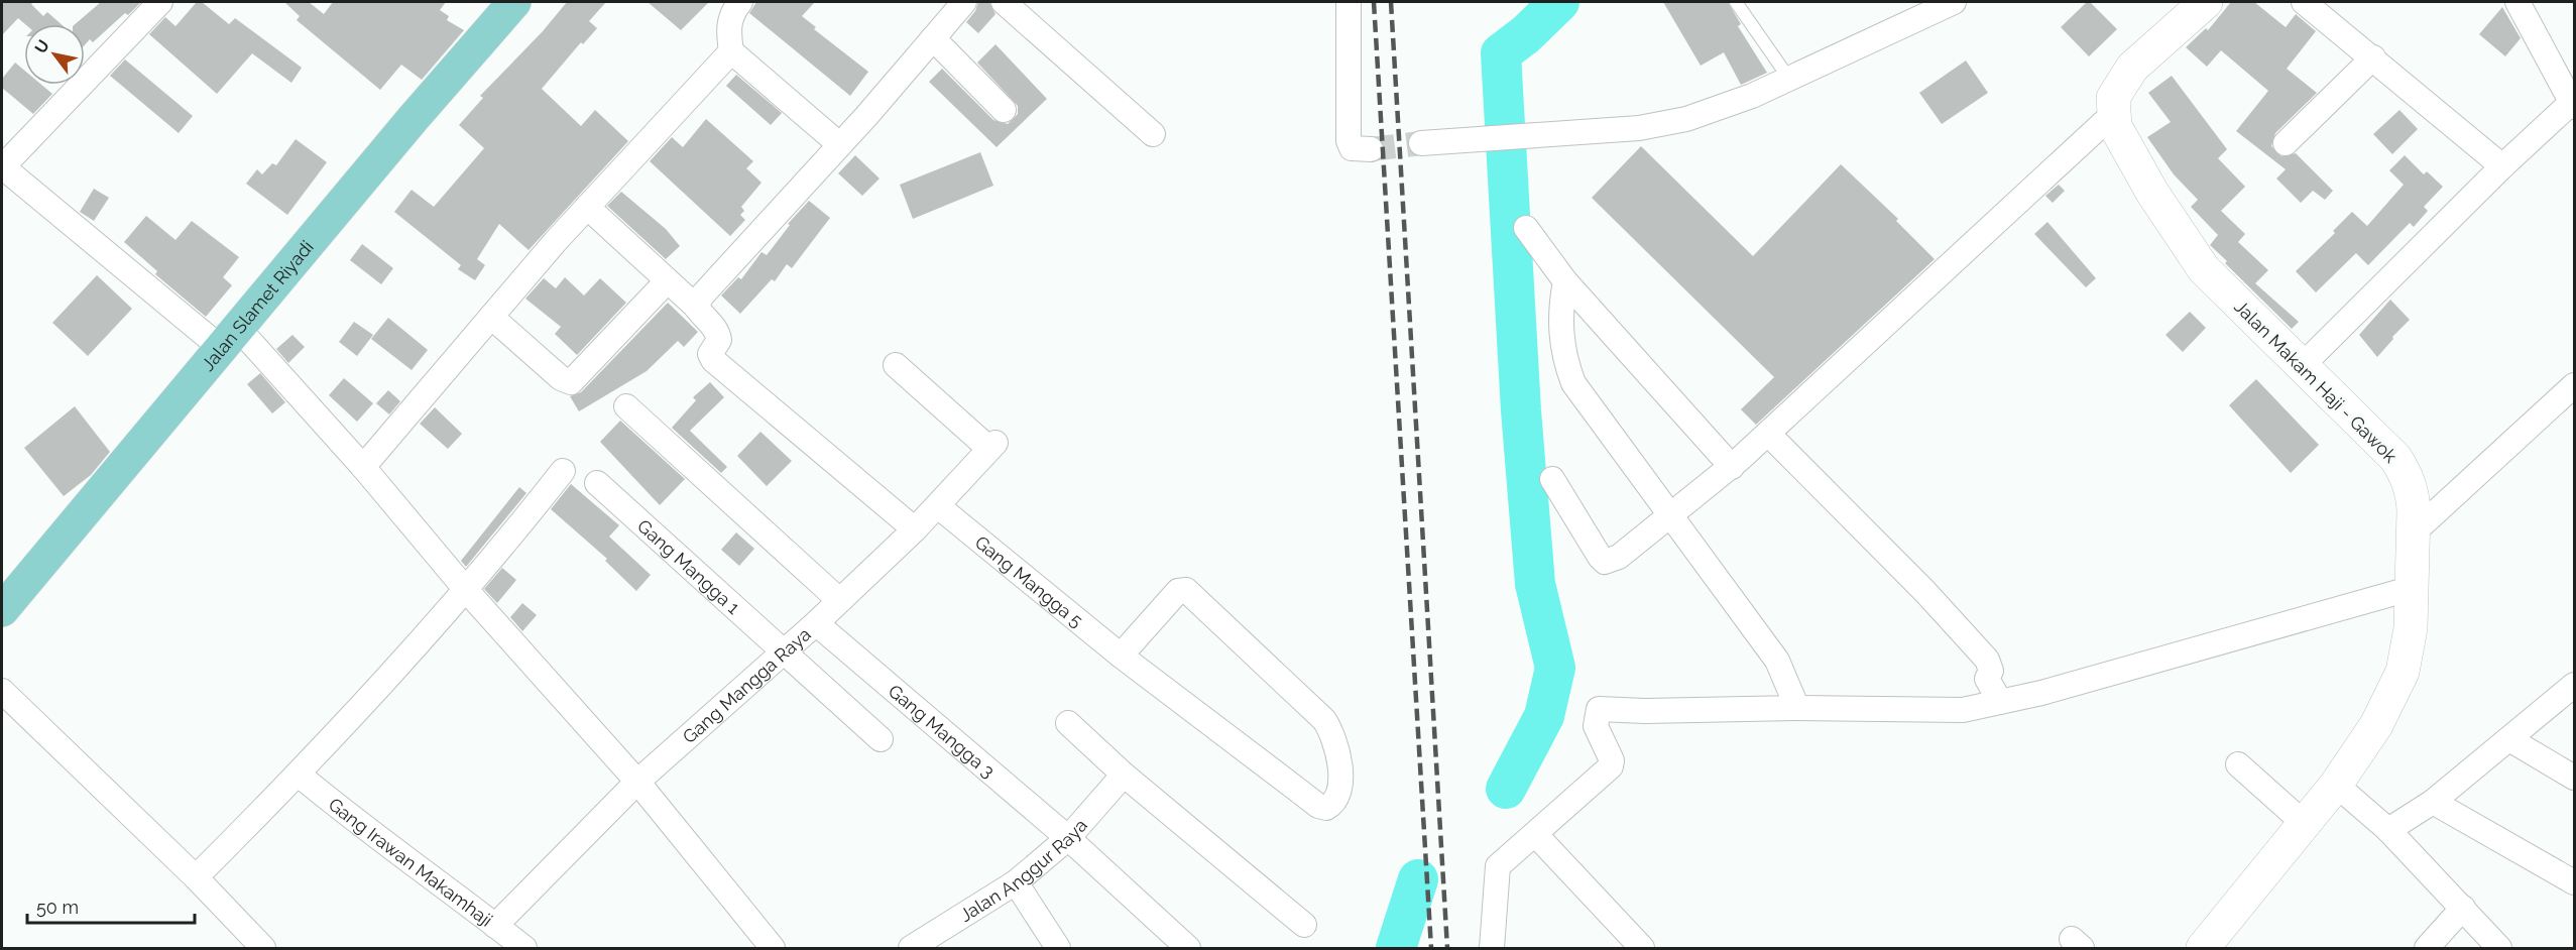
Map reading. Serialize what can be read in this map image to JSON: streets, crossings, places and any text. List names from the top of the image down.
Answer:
{
  "streets": {
    "main road": ["Jalan Slamet Riyadi"],
    "street": [
      "Jalan Makam Haji - Gawok",
      "Gang Mangga 1",
      "Gang Mangga 5",
      "Gang Mangga Raya",
      "Gang Mangga 3",
      "Gang Irawan Makamhaji",
      "Jalan Anggur Raya"
    ]
  },
  "crossings": [
    ["Gang Mangga 1", "Gang Mangga Raya"],
    ["Gang Mangga 5", "Gang Mangga Raya"],
    ["Gang Mangga Raya", "Gang Mangga 3"],
    ["Gang Mangga Raya", "Gang Irawan Makamhaji"],
    ["Gang Mangga 3", "Jalan Anggur Raya"]
  ],
  "scale_bar": "50 m",
  "north": "top left"
}
